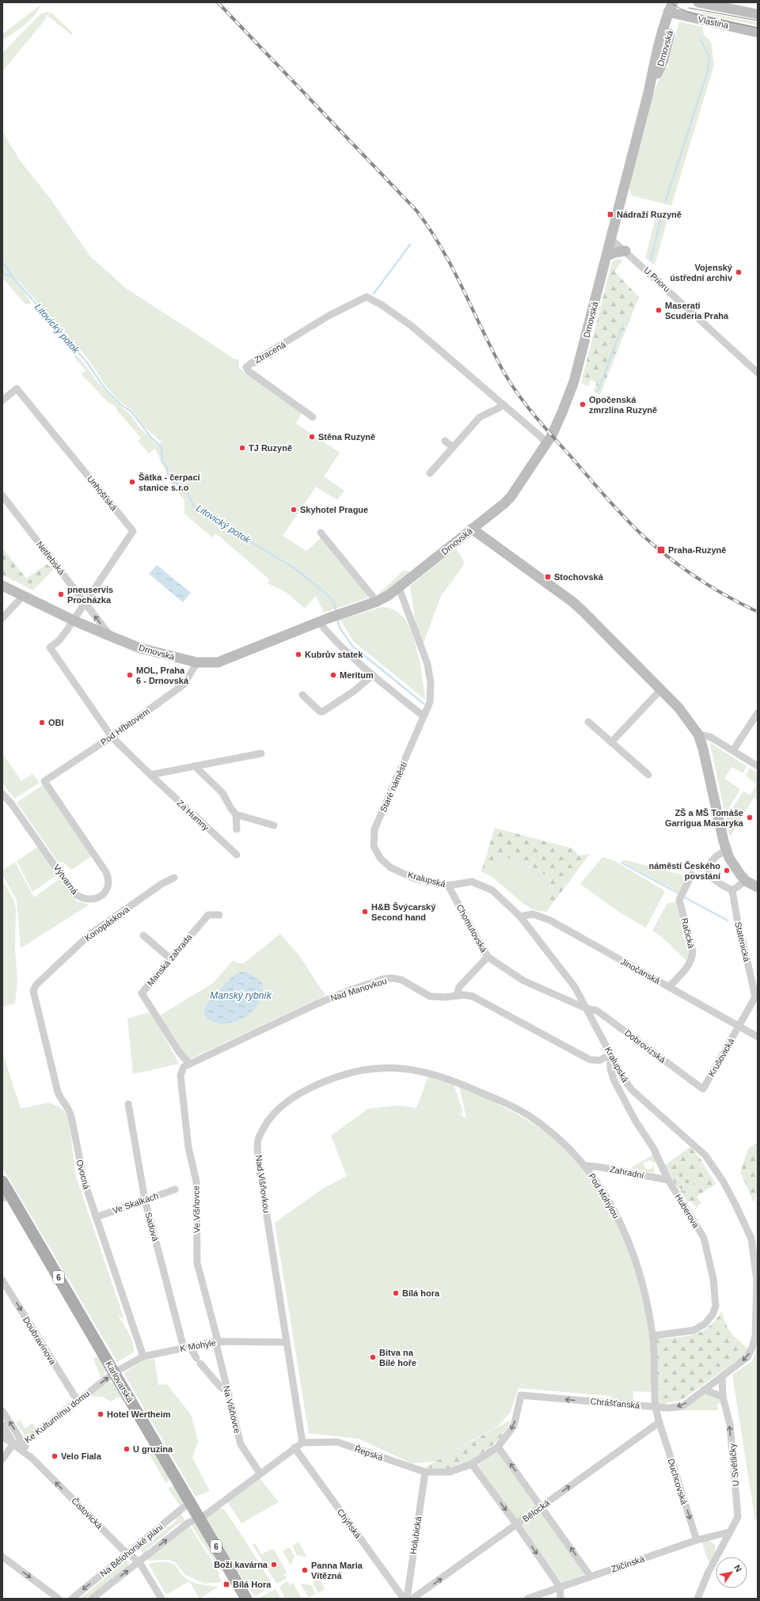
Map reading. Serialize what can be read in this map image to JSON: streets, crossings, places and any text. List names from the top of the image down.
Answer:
{
  "streets": {
    "main road": [
      "Vlastina",
      "Drnovská",
      "6",
      "Karlovarská"
    ],
    "street": [
      "U Prioru",
      "Ztracená",
      "Unhošťská",
      "Netřebská",
      "Pod Hřbitovem",
      "Staré náměstí",
      "Za Humny",
      "Výtvarná",
      "Kralupská",
      "Konopáskova",
      "Chomutovská",
      "Račická",
      "Statenická",
      "Manská zahrada",
      "Jinočanská",
      "Nad Manovkou",
      "Dobrovízská",
      "Krušovická",
      "Zahradní",
      "Ovocná",
      "Nad Višňovkou",
      "Pod Mohylou",
      "Ve Skalkách",
      "Ve Višňovce",
      "Huberova",
      "Sadová",
      "Doubravínova",
      "K Mohyle",
      "Chrášťanská",
      "Na Višňovce",
      "Ke Kulturnímu domu",
      "Řepská",
      "U Světličky",
      "Duchcovská",
      "Bělocká",
      "Čistovická",
      "Chýňská",
      "Holubická",
      "Na Bělohorské pláni",
      "Zličínská"
    ]
  },
  "crossings": [
    ["Vlastina", "Drnovská"],
    ["Drnovská", "U Prioru"],
    ["Drnovská", "Netřebská"],
    ["Drnovská", "Pod Hřbitovem"],
    ["Drnovská", "Staré náměstí"],
    ["Drnovská", "Za Humny"],
    ["Unhošťská", "Netřebská"],
    ["Pod Hřbitovem", "Za Humny"],
    ["Pod Hřbitovem", "Výtvarná"],
    ["Staré náměstí", "Kralupská"],
    ["Kralupská", "Chomutovská"],
    ["Kralupská", "Jinočanská"],
    ["Kralupská", "Nad Manovkou"],
    ["Kralupská", "Dobrovízská"],
    ["Kralupská", "Huberova"],
    ["Kralupská", "Chrášťanská"],
    ["Kralupská", "U Světličky"],
    ["Konopáskova", "Ovocná"],
    ["Chomutovská", "Dobrovízská"],
    ["Račická", "Jinočanská"],
    ["Statenická", "Jinočanská"],
    ["Statenická", "Krušovická"],
    ["Manská zahrada", "Nad Manovkou"],
    ["Jinočanská", "Krušovická"],
    ["Nad Manovkou", "Ve Višňovce"],
    ["Nad Manovkou", "Huberova"],
    ["Dobrovízská", "Krušovická"],
    ["Zahradní", "Pod Mohylou"],
    ["Zahradní", "Huberova"],
    ["Ovocná", "Ve Skalkách"],
    ["Ovocná", "K Mohyle"],
    ["Nad Višňovkou", "Pod Mohylou"],
    ["Nad Višňovkou", "K Mohyle"],
    ["Nad Višňovkou", "Řepská"],
    ["Pod Mohylou", "Huberova"],
    ["Pod Mohylou", "Chrášťanská"],
    ["Pod Mohylou", "Duchcovská"],
    ["Ve Skalkách", "Sadová"],
    ["Ve Višňovce", "K Mohyle"],
    ["Ve Višňovce", "Na Višňovce"],
    ["Sadová", "K Mohyle"],
    ["Sadová", "Na Višňovce"],
    ["Doubravínova", "Ke Kulturnímu domu"],
    ["K Mohyle", "Karlovarská"],
    ["K Mohyle", "Na Višňovce"],
    ["K Mohyle", "Ke Kulturnímu domu"],
    ["Karlovarská", "Ke Kulturnímu domu"],
    ["Karlovarská", "Řepská"],
    ["Karlovarská", "Na Bělohorské pláni"],
    ["Chrášťanská", "Řepská"],
    ["Chrášťanská", "Duchcovská"],
    ["Na Višňovce", "Řepská"],
    ["Ke Kulturnímu domu", "Čistovická"],
    ["Řepská", "Chýňská"],
    ["Řepská", "Holubická"],
    ["Řepská", "Na Bělohorské pláni"],
    ["U Světličky", "Zličínská"],
    ["Duchcovská", "Bělocká"],
    ["Duchcovská", "Zličínská"],
    ["Čistovická", "Na Bělohorské pláni"]
  ],
  "one_way": [
    "Kralupská",
    "Doubravínova",
    "Chrášťanská",
    "U Světličky",
    "Duchcovská",
    "Bělocká",
    "Čistovická"
  ],
  "water": ["Litovický potok", "Manský rybník"],
  "places": {
    "transit": [
      "Nádraží Ruzyně",
      "Praha-Ruzyně",
      "Stochovská",
      "Bílá Hora"
    ],
    "other": [
      "Vojenský ústřední archiv",
      "Maserati Scuderia Praha",
      "Opočenská zmrzlina Ruzyně",
      "Stěna Ruzyně",
      "TJ Ruzyně",
      "Šátka - čerpací stanice s.r.o",
      "Skyhotel Prague",
      "pneuservis Procházka",
      "Kubrův statek",
      "MOL, Praha 6 - Drnovská",
      "Meritum",
      "OBI",
      "ZŠ a MŠ Tomáše Garrigua Masaryka",
      "náměstí Českého povstání",
      "H&B Švýcarský Second hand",
      "Bílá hora",
      "Bitva na Bílé hoře",
      "Hotel Wertheim",
      "U gruzina",
      "Velo Fiala",
      "Boží kavárna",
      "Panna Maria Vítězná"
    ]
  },
  "north": "top right"
}
